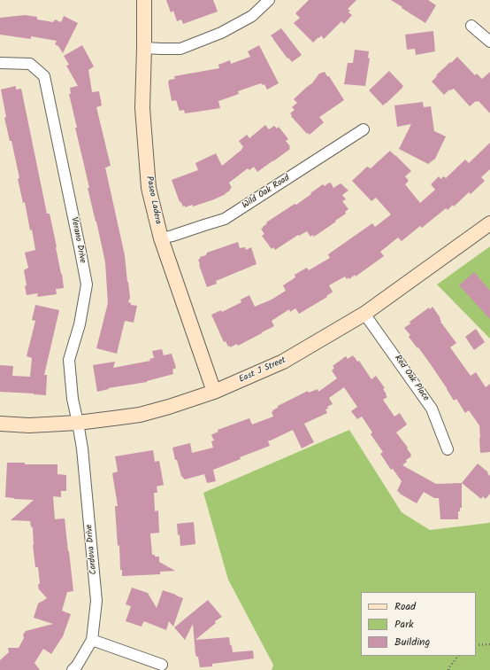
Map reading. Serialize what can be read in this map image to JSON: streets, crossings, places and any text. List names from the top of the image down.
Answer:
{
  "streets": {
    "street": [
      "Wild Oak Road",
      "Paseo Ladera",
      "Verano Drive",
      "East J Street",
      "Red Oak Place",
      "Cordova Drive"
    ]
  },
  "crossings": [
    ["Wild Oak Road", "Paseo Ladera"],
    ["Paseo Ladera", "East J Street"],
    ["Verano Drive", "East J Street"],
    ["Verano Drive", "Cordova Drive"],
    ["East J Street", "Red Oak Place"],
    ["East J Street", "Cordova Drive"]
  ],
  "legend": ["Road", "Park", "Building"]
}
